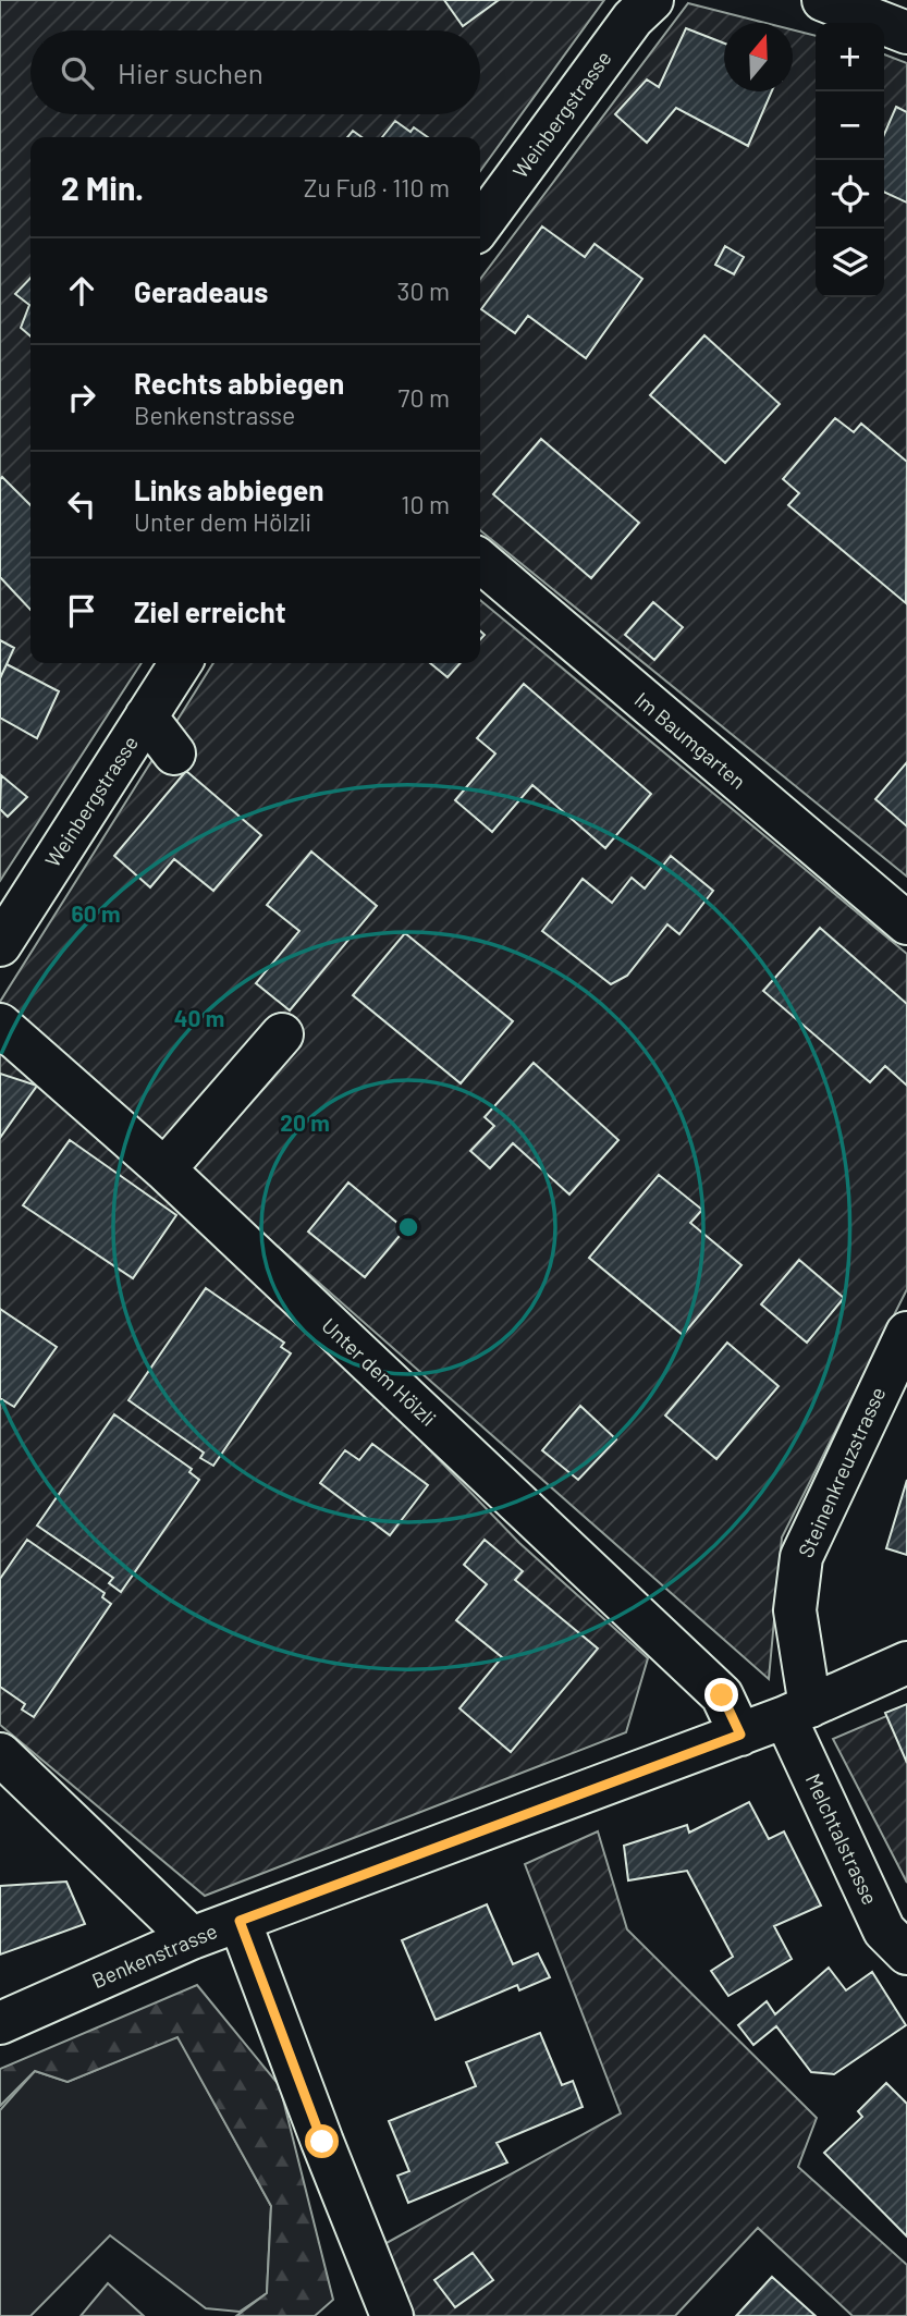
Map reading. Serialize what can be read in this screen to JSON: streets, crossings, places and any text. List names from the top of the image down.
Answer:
{
  "streets": {
    "street": [
      "Weinbergstrasse",
      "Im Baumgarten",
      "Unter dem Hölzli",
      "Steinenkreuzstrasse",
      "Melchtalstrasse",
      "Benkenstrasse"
    ]
  },
  "crossings": [
    ["Unter dem Hölzli", "Benkenstrasse"],
    ["Steinenkreuzstrasse", "Melchtalstrasse"],
    ["Steinenkreuzstrasse", "Benkenstrasse"],
    ["Melchtalstrasse", "Benkenstrasse"]
  ],
  "north": "top",
  "page": {
    "map_buttons": ["+", "−"],
    "search": "Hier suchen",
    "heading": ["2 Min.", "Zu Fuß · 110 m"],
    "list": [
      ["Geradeaus", "30 m"],
      ["Rechts abbiegen", "Benkenstrasse", "70 m"],
      ["Links abbiegen", "Unter dem Hölzli", "10 m"],
      "Ziel erreicht"
    ]
  },
  "rings": ["60 m", "40 m", "20 m"]
}
